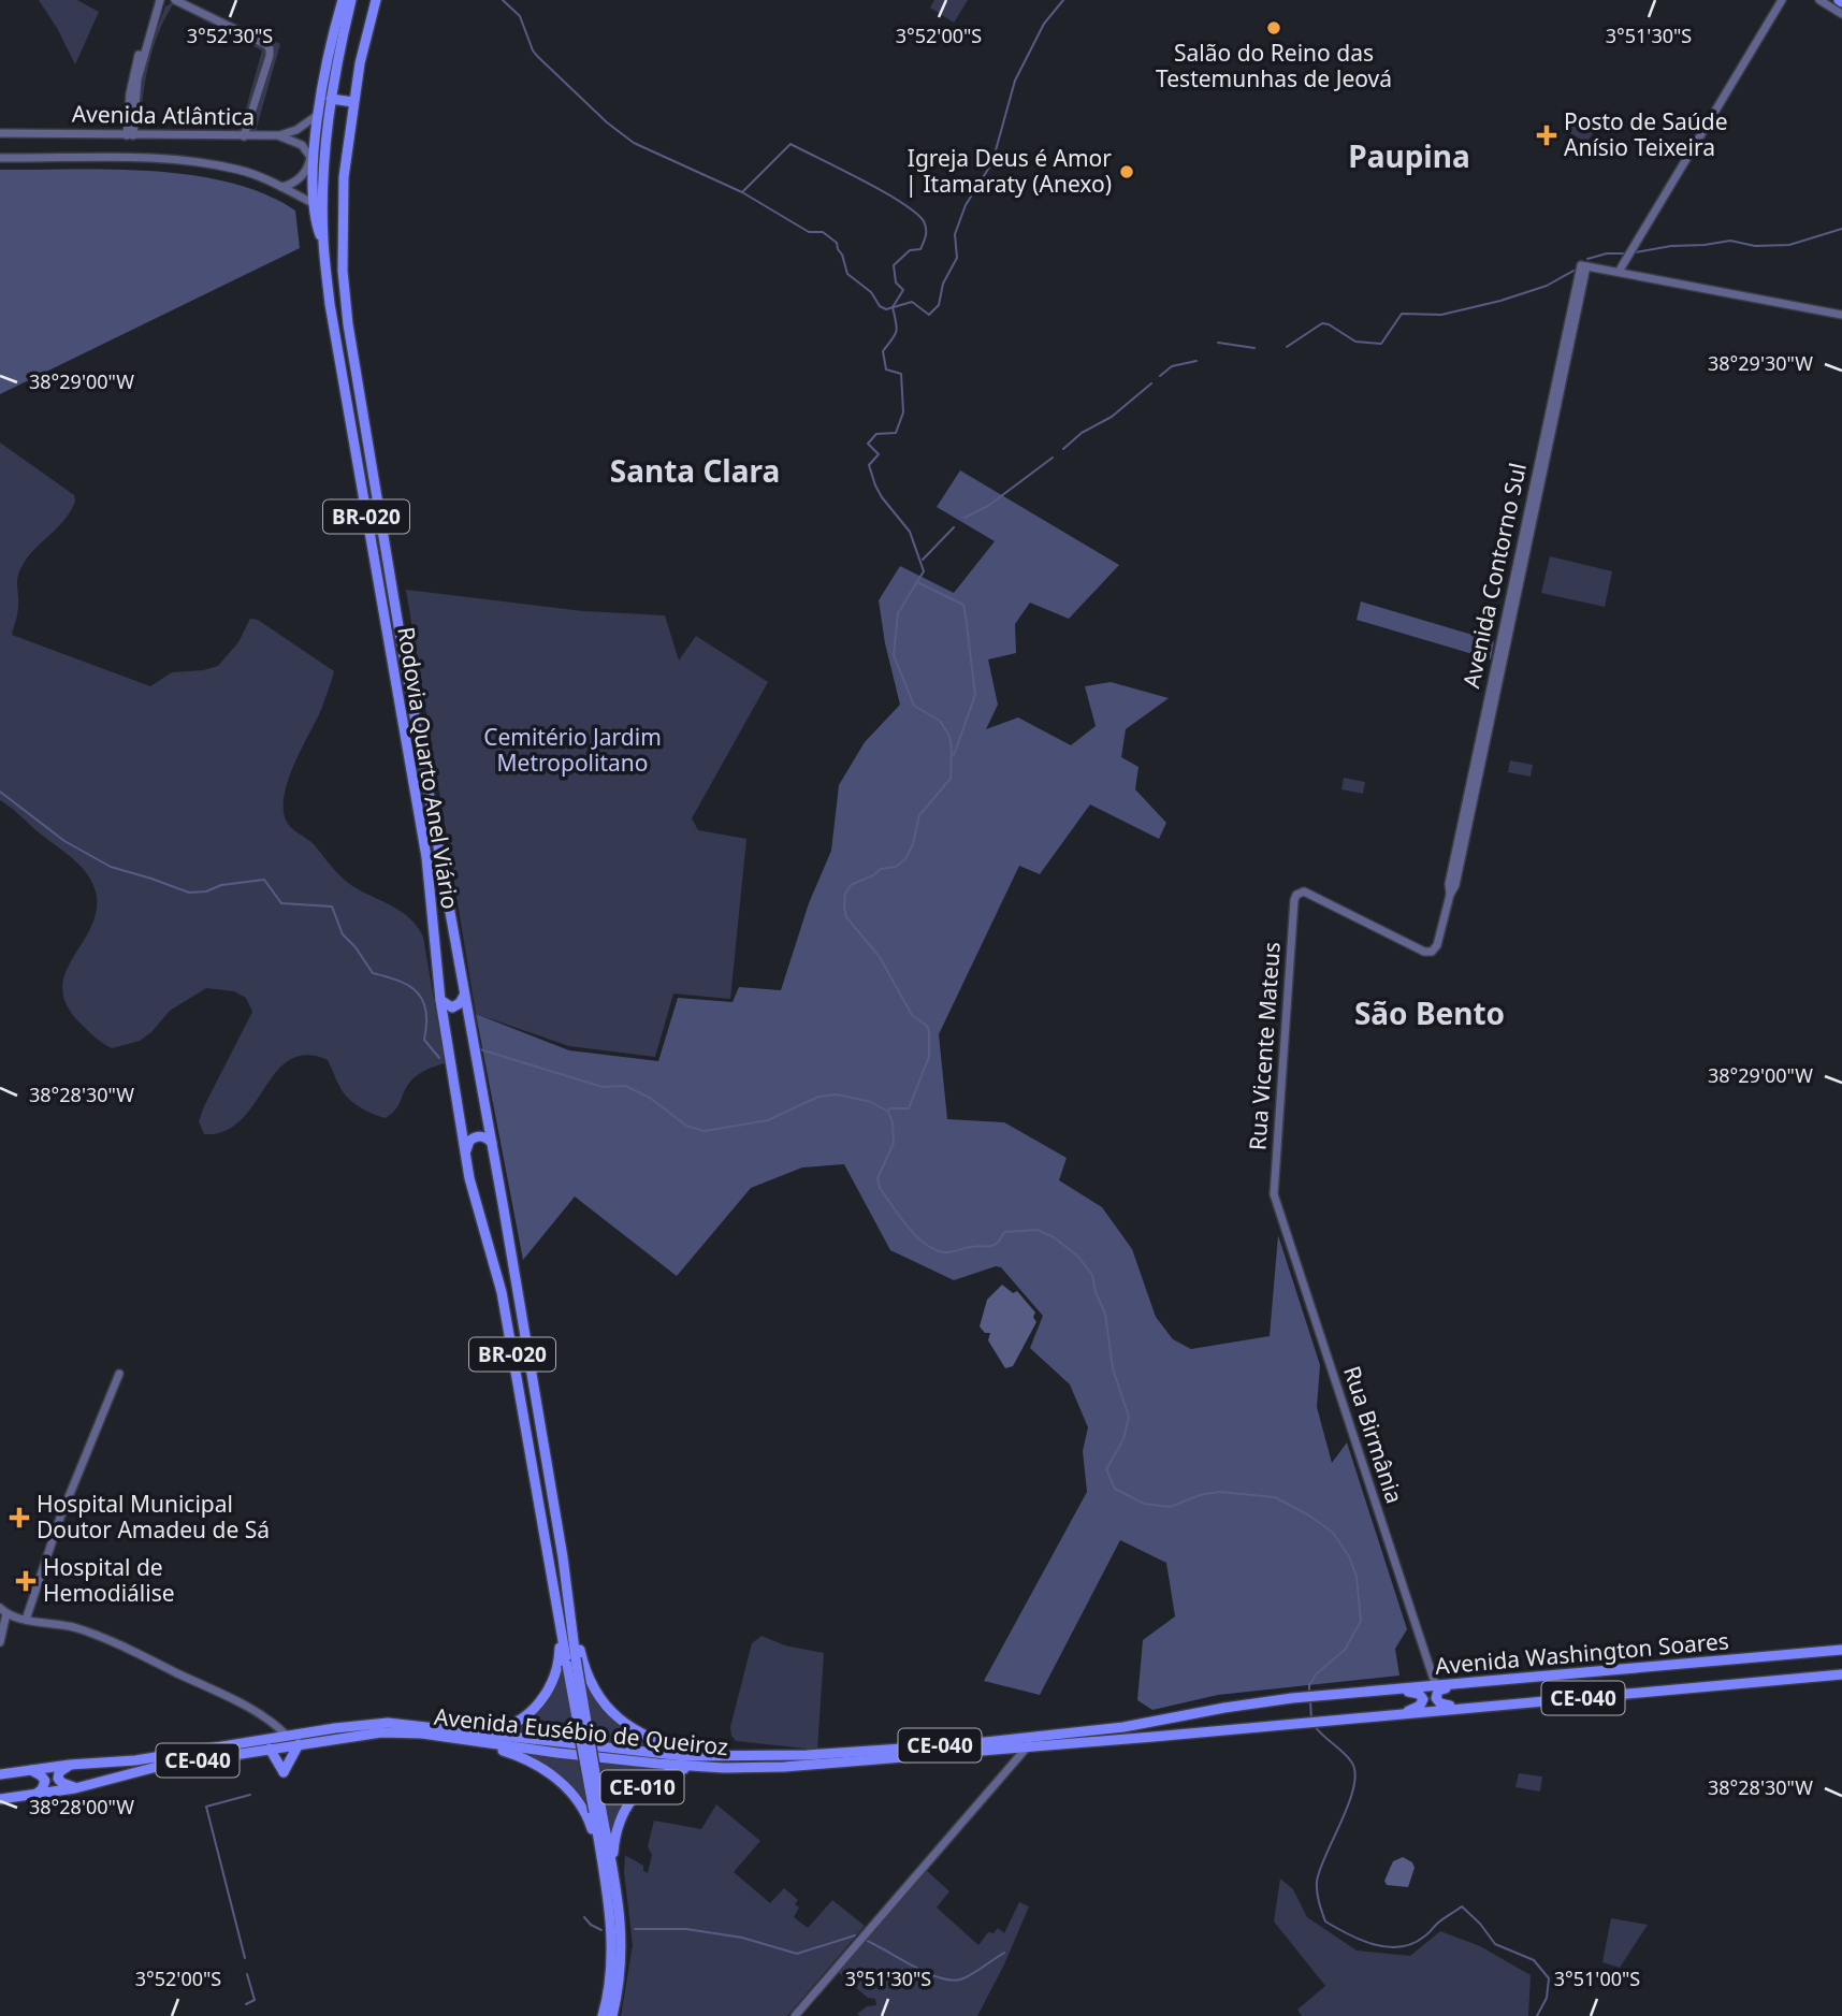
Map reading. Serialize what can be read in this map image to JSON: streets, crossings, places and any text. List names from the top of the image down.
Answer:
{
  "streets": {
    "highway": [
      "BR-020",
      "Rodovia Quarto Anel Viário",
      "Avenida Washington Soares",
      "CE-040",
      "Avenida Eusébio de Queiroz",
      "CE-010"
    ],
    "street": [
      "Avenida Atlântica",
      "Avenida Contorno Sul",
      "Rua Vicente Mateus",
      "Rua Birmânia"
    ]
  },
  "crossings": [
    ["BR-020", "Rodovia Quarto Anel Viário"],
    ["BR-020", "Avenida Eusébio de Queiroz"],
    ["BR-020", "CE-010"],
    ["Avenida Contorno Sul", "Rua Vicente Mateus"],
    ["Rua Vicente Mateus", "Rua Birmânia"],
    ["Rua Birmânia", "Avenida Washington Soares"],
    ["Avenida Washington Soares", "Avenida Eusébio de Queiroz"],
    ["Avenida Eusébio de Queiroz", "CE-010"]
  ],
  "districts": ["Paupina", "Santa Clara", "São Bento"],
  "parks": ["Cemitério Jardim Metropolitano"],
  "places": {
    "other": ["Salão do Reino das Testemunhas de Jeová", "Igreja Deus é Amor | Itamaraty (Anexo)"],
    "health": ["Posto de Saúde Anísio Teixeira", "Hospital Municipal Doutor Amadeu de Sá", "Hospital de Hemodiálise"]
  },
  "coordinates": [
    "3°52'30\"S",
    "3°52'00\"S",
    "3°51'30\"S",
    "38°29'30\"W",
    "38°29'00\"W",
    "38°28'30\"W",
    "38°28'00\"W",
    "3°51'00\"S"
  ]
}
